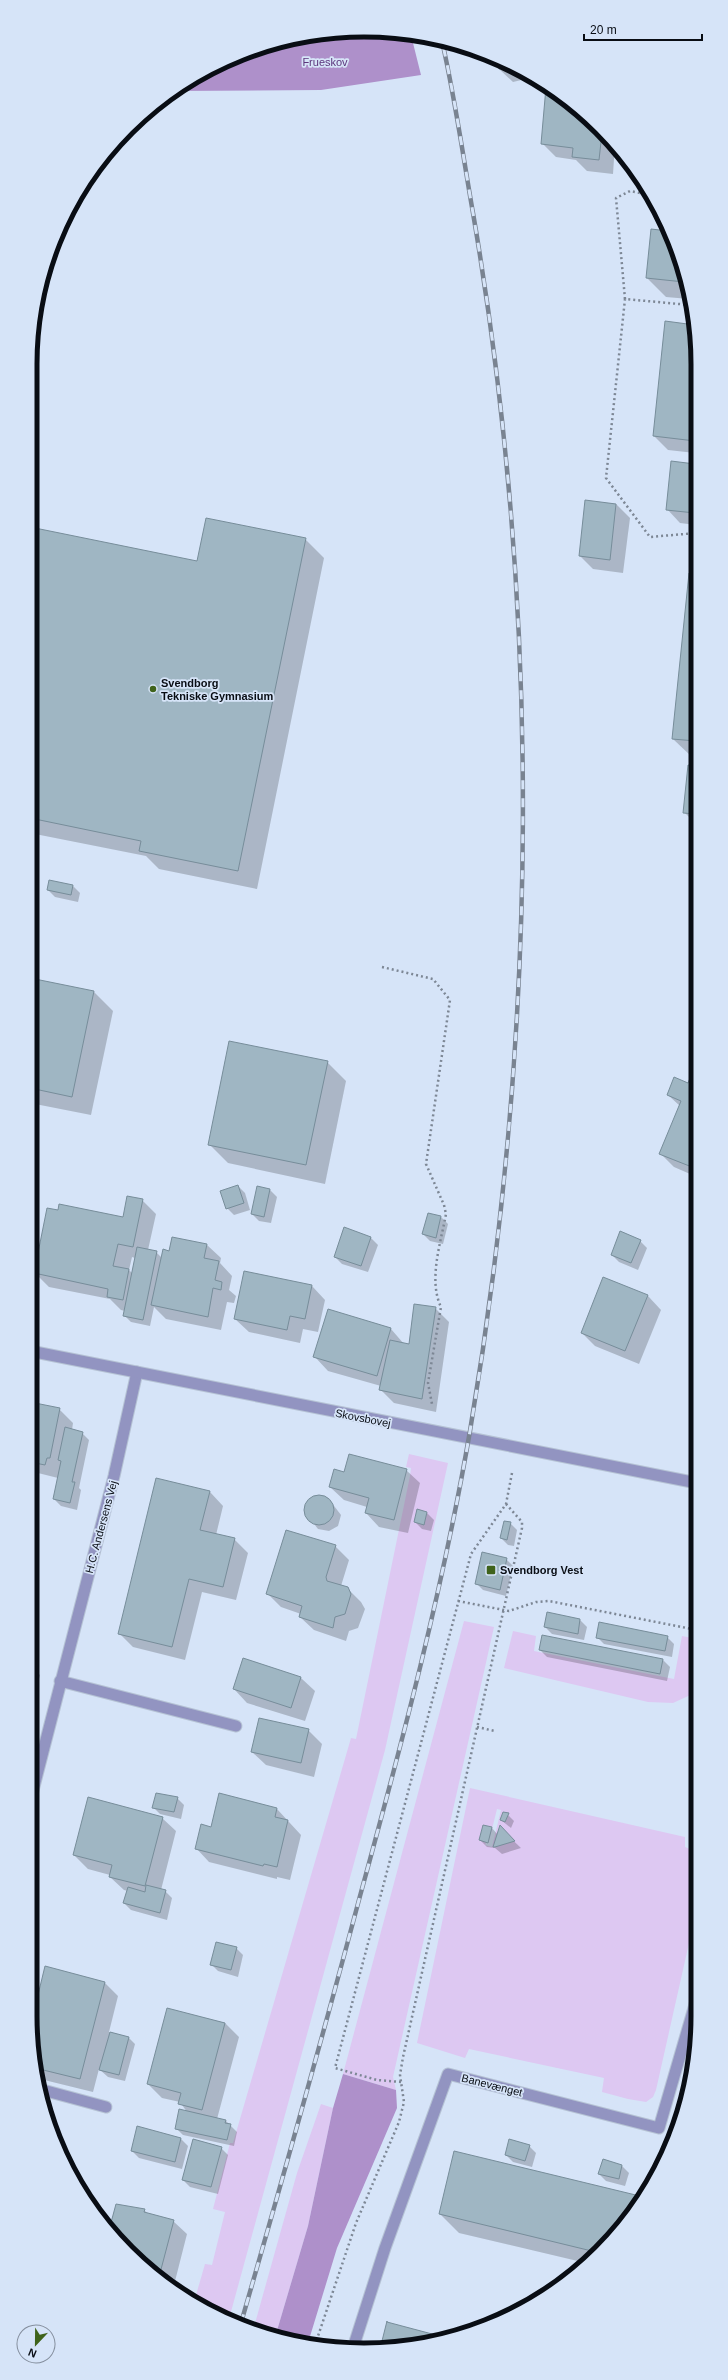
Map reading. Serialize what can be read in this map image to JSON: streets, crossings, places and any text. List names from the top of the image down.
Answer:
{
  "streets": {
    "street": ["Skovsbovej", "H.C. Andersens Vej", "Banevænget"]
  },
  "crossings": [
    ["Skovsbovej", "H.C. Andersens Vej"]
  ],
  "parks": ["Frueskov"],
  "places": {
    "other": ["Svendborg Tekniske Gymnasium"],
    "transit": ["Svendborg Vest"]
  },
  "scale_bar": "20 m",
  "north": "bottom"
}
